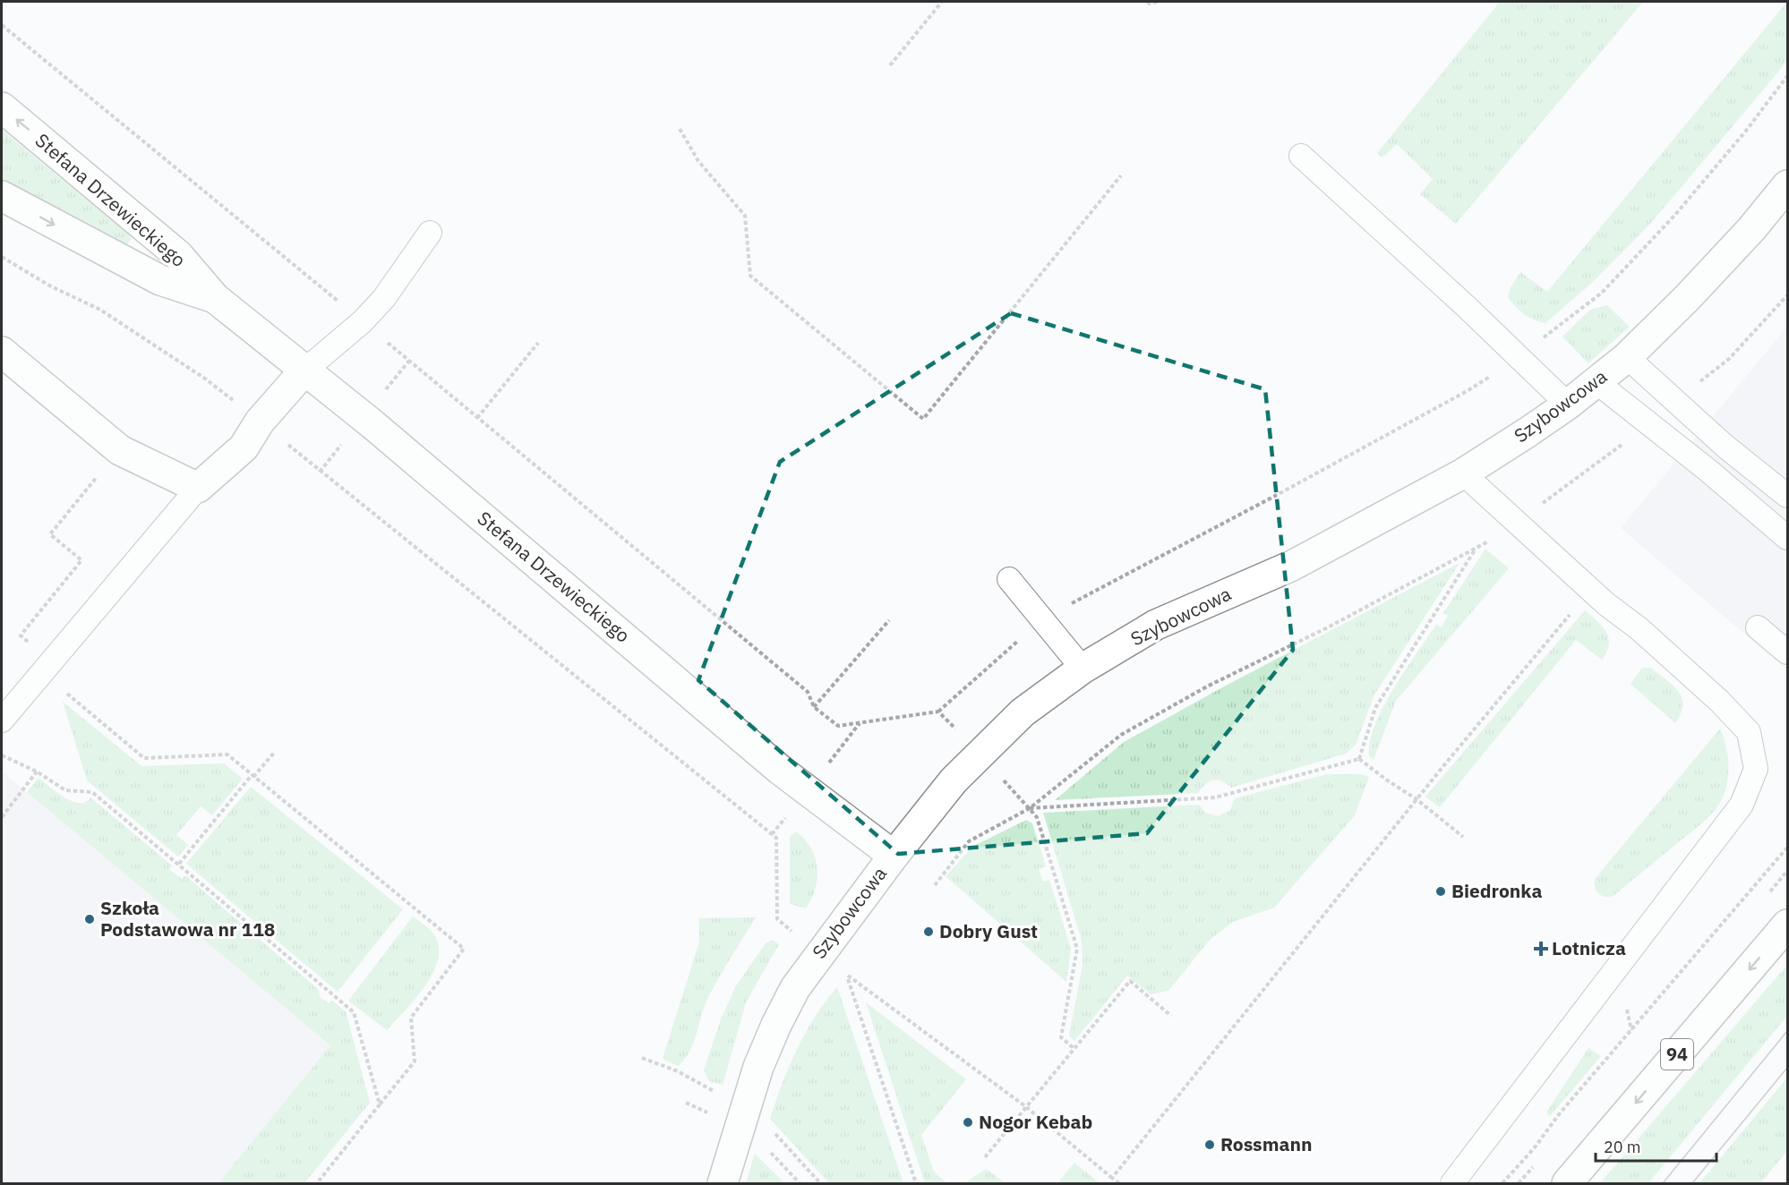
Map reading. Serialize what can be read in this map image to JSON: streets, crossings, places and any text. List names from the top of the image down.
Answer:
{
  "streets": {
    "street": ["Stefana Drzewieckiego", "Szybowcowa", "94"]
  },
  "crossings": [
    ["Stefana Drzewieckiego", "Szybowcowa"]
  ],
  "places": {
    "other": [
      "Biedronka",
      "Szkoła Podstawowa nr 118",
      "Dobry Gust",
      "Nogor Kebab",
      "Rossmann"
    ],
    "health": ["Lotnicza"]
  },
  "scale_bar": "20 m"
}
